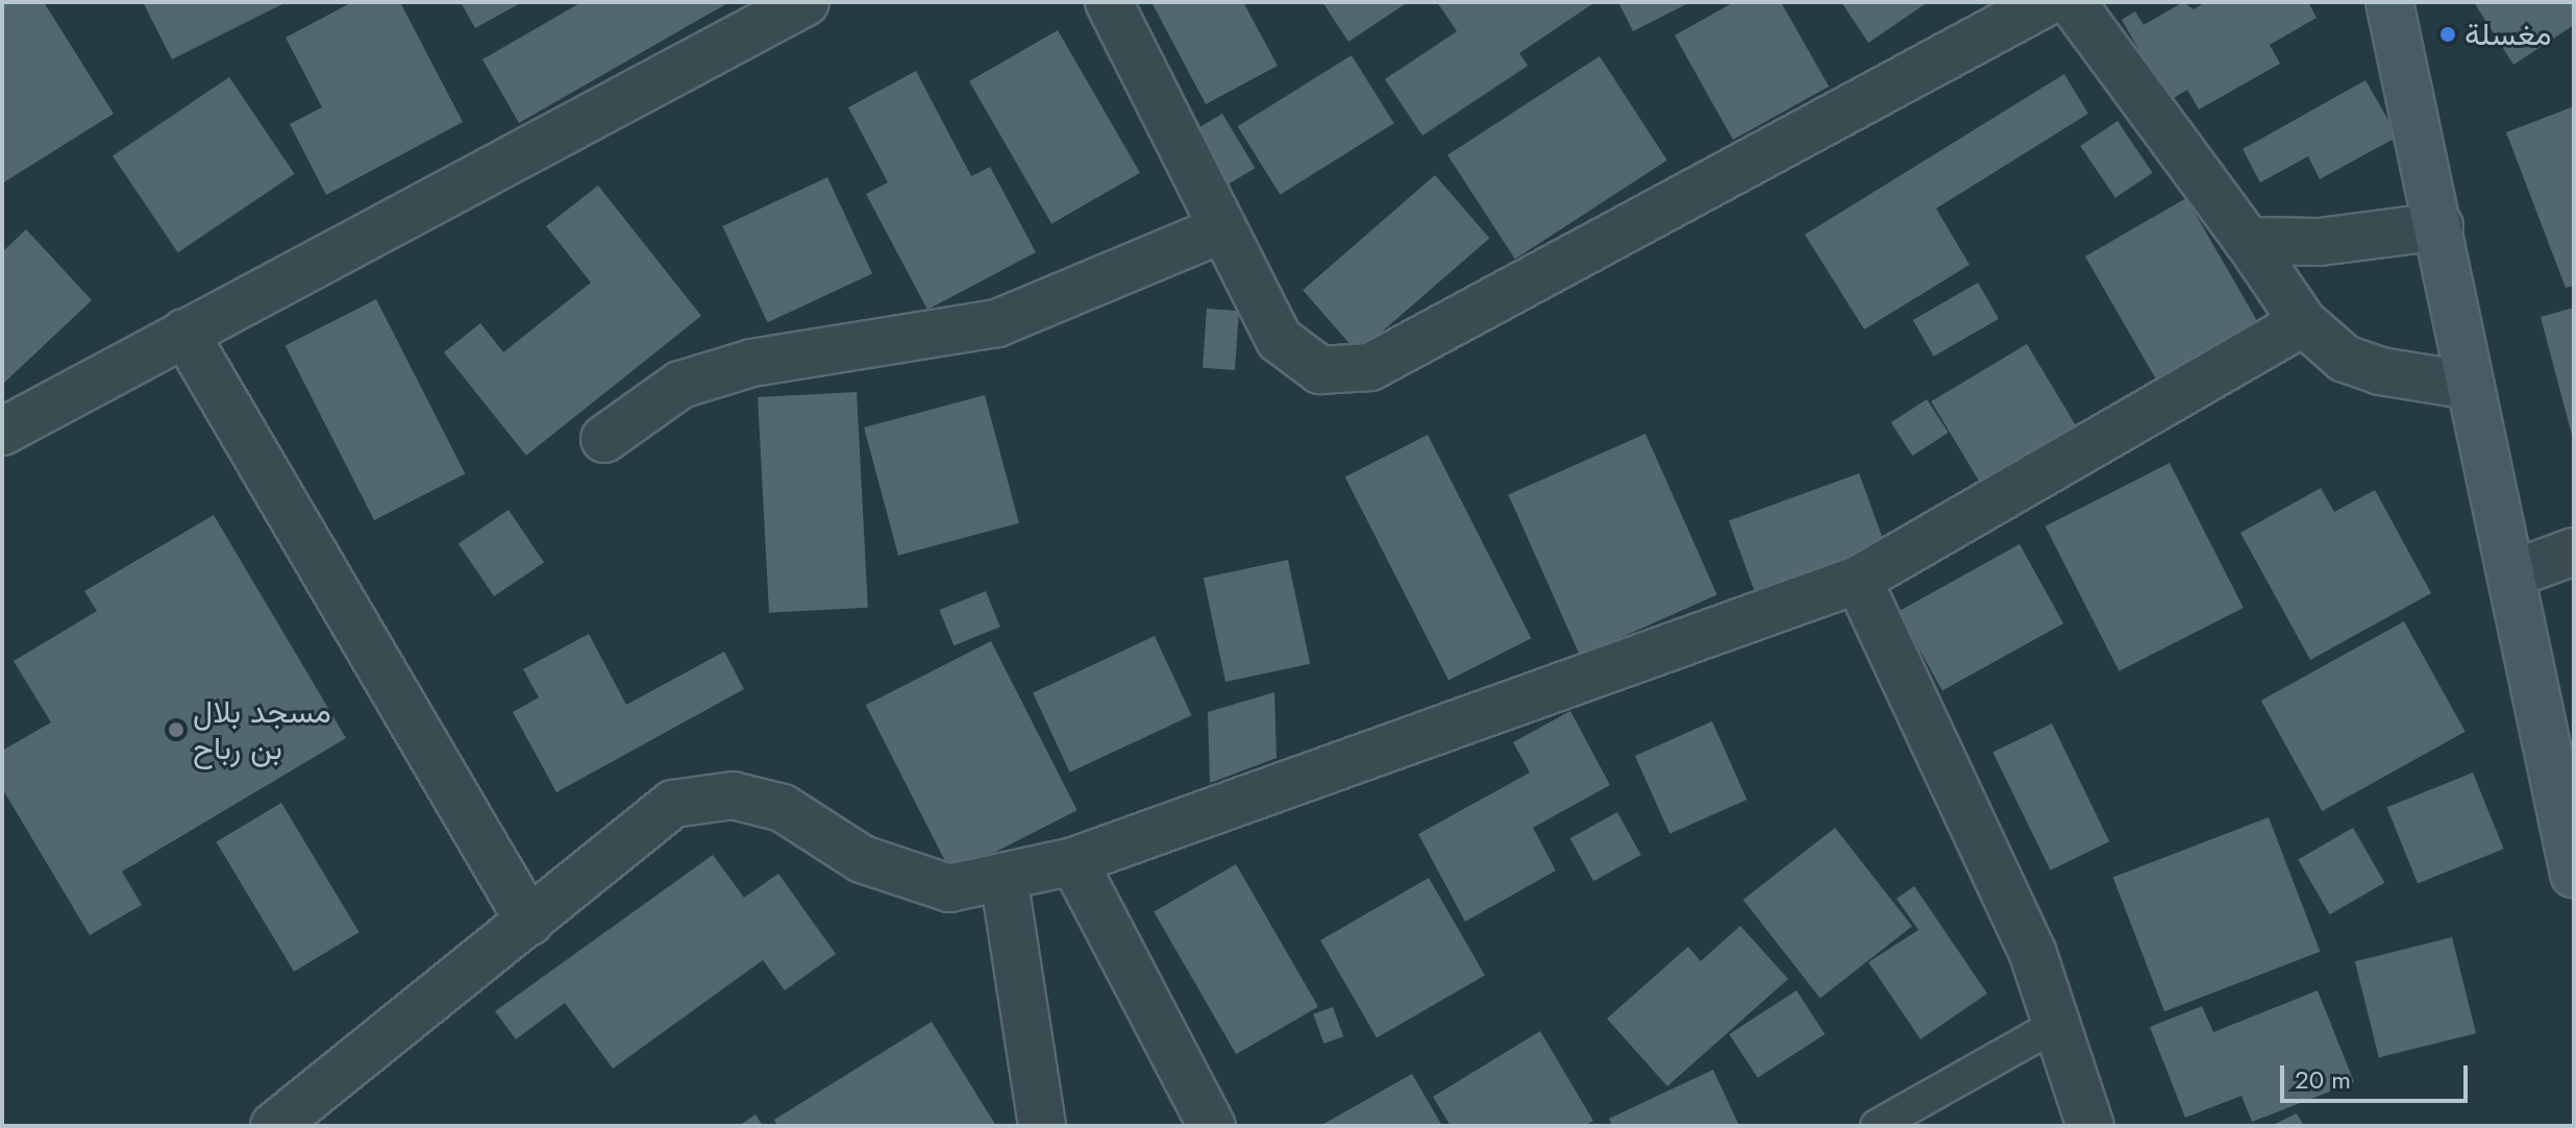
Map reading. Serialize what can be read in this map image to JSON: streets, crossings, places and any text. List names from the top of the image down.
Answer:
{
  "places": ["مغسلة", "مسجد بلال بن رباح"],
  "scale_bar": "20 m"
}
